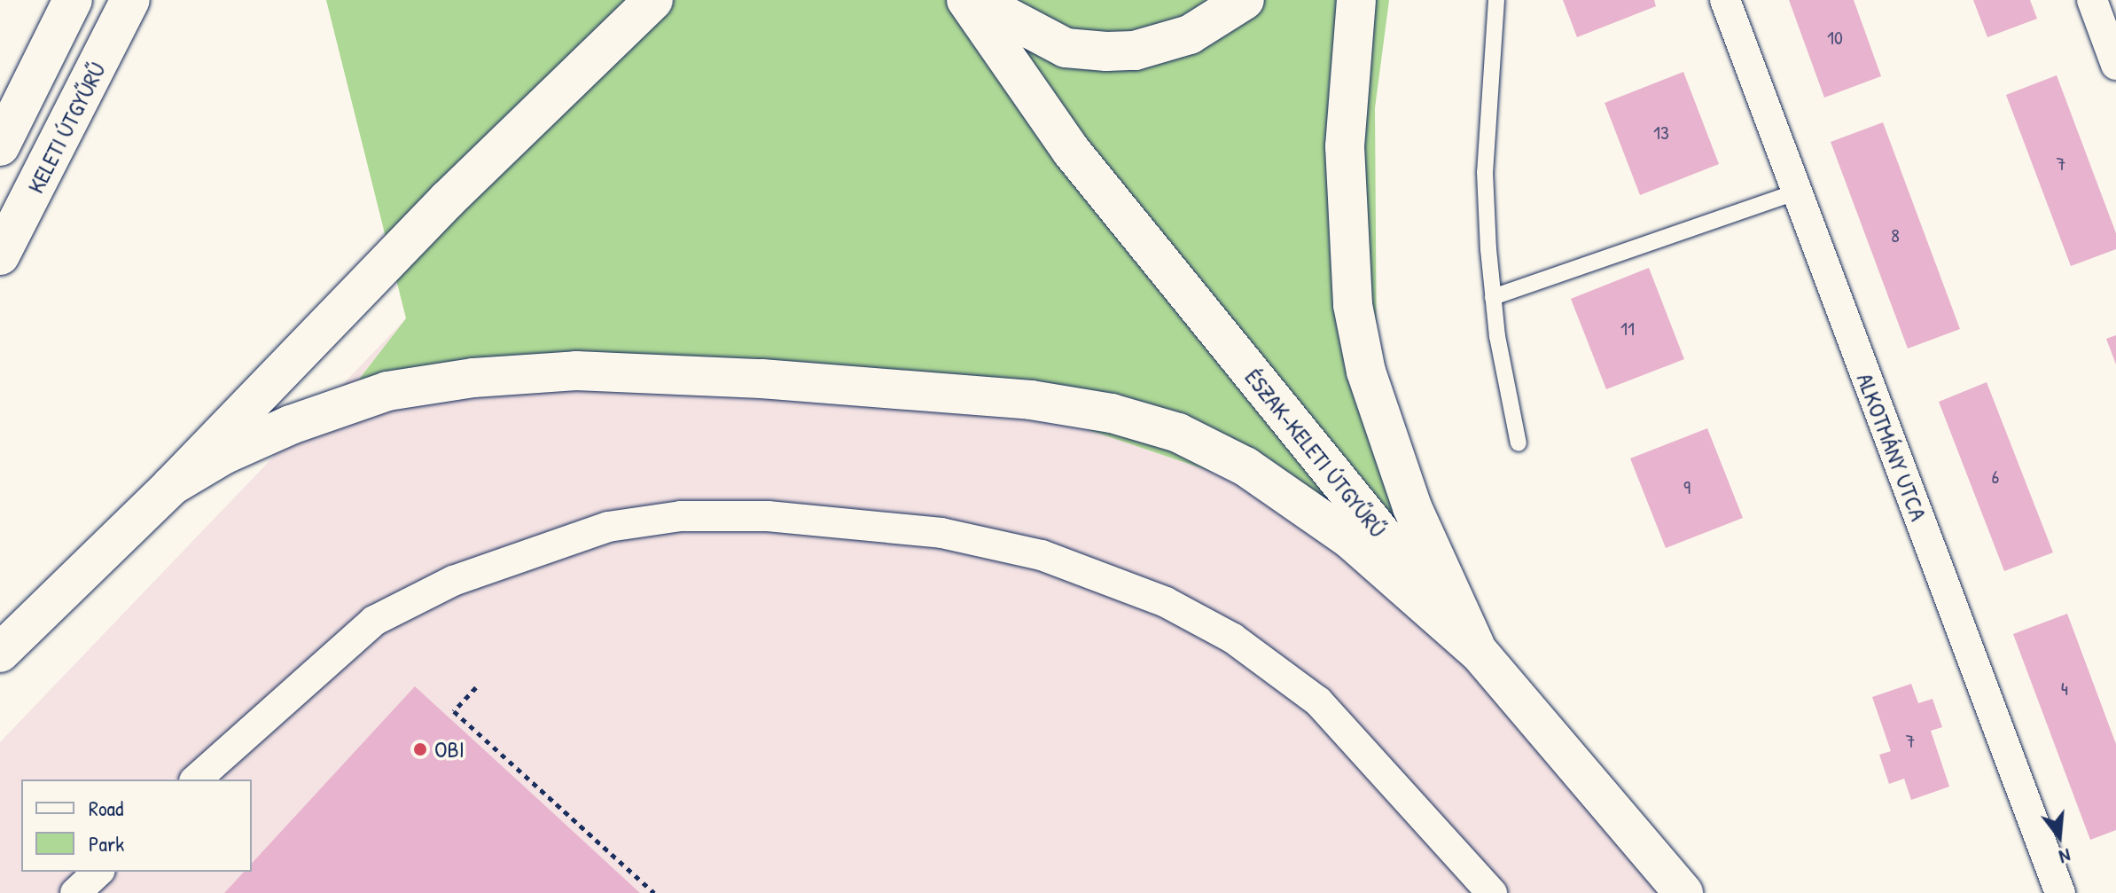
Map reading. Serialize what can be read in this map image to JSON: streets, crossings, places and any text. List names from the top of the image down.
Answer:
{
  "streets": {
    "main road": ["KELETI ÚTGYŰRŰ", "ÉSZAK-KELETI ÚTGYŰRŰ"],
    "street": ["ALKOTMÁNY UTCA"]
  },
  "places": ["OBI"],
  "house_numbers": [
    "10",
    "13",
    "7",
    "8",
    "11",
    "6",
    "9",
    "4",
    "7"
  ],
  "legend": ["Road", "Park"],
  "north": "bottom"
}
